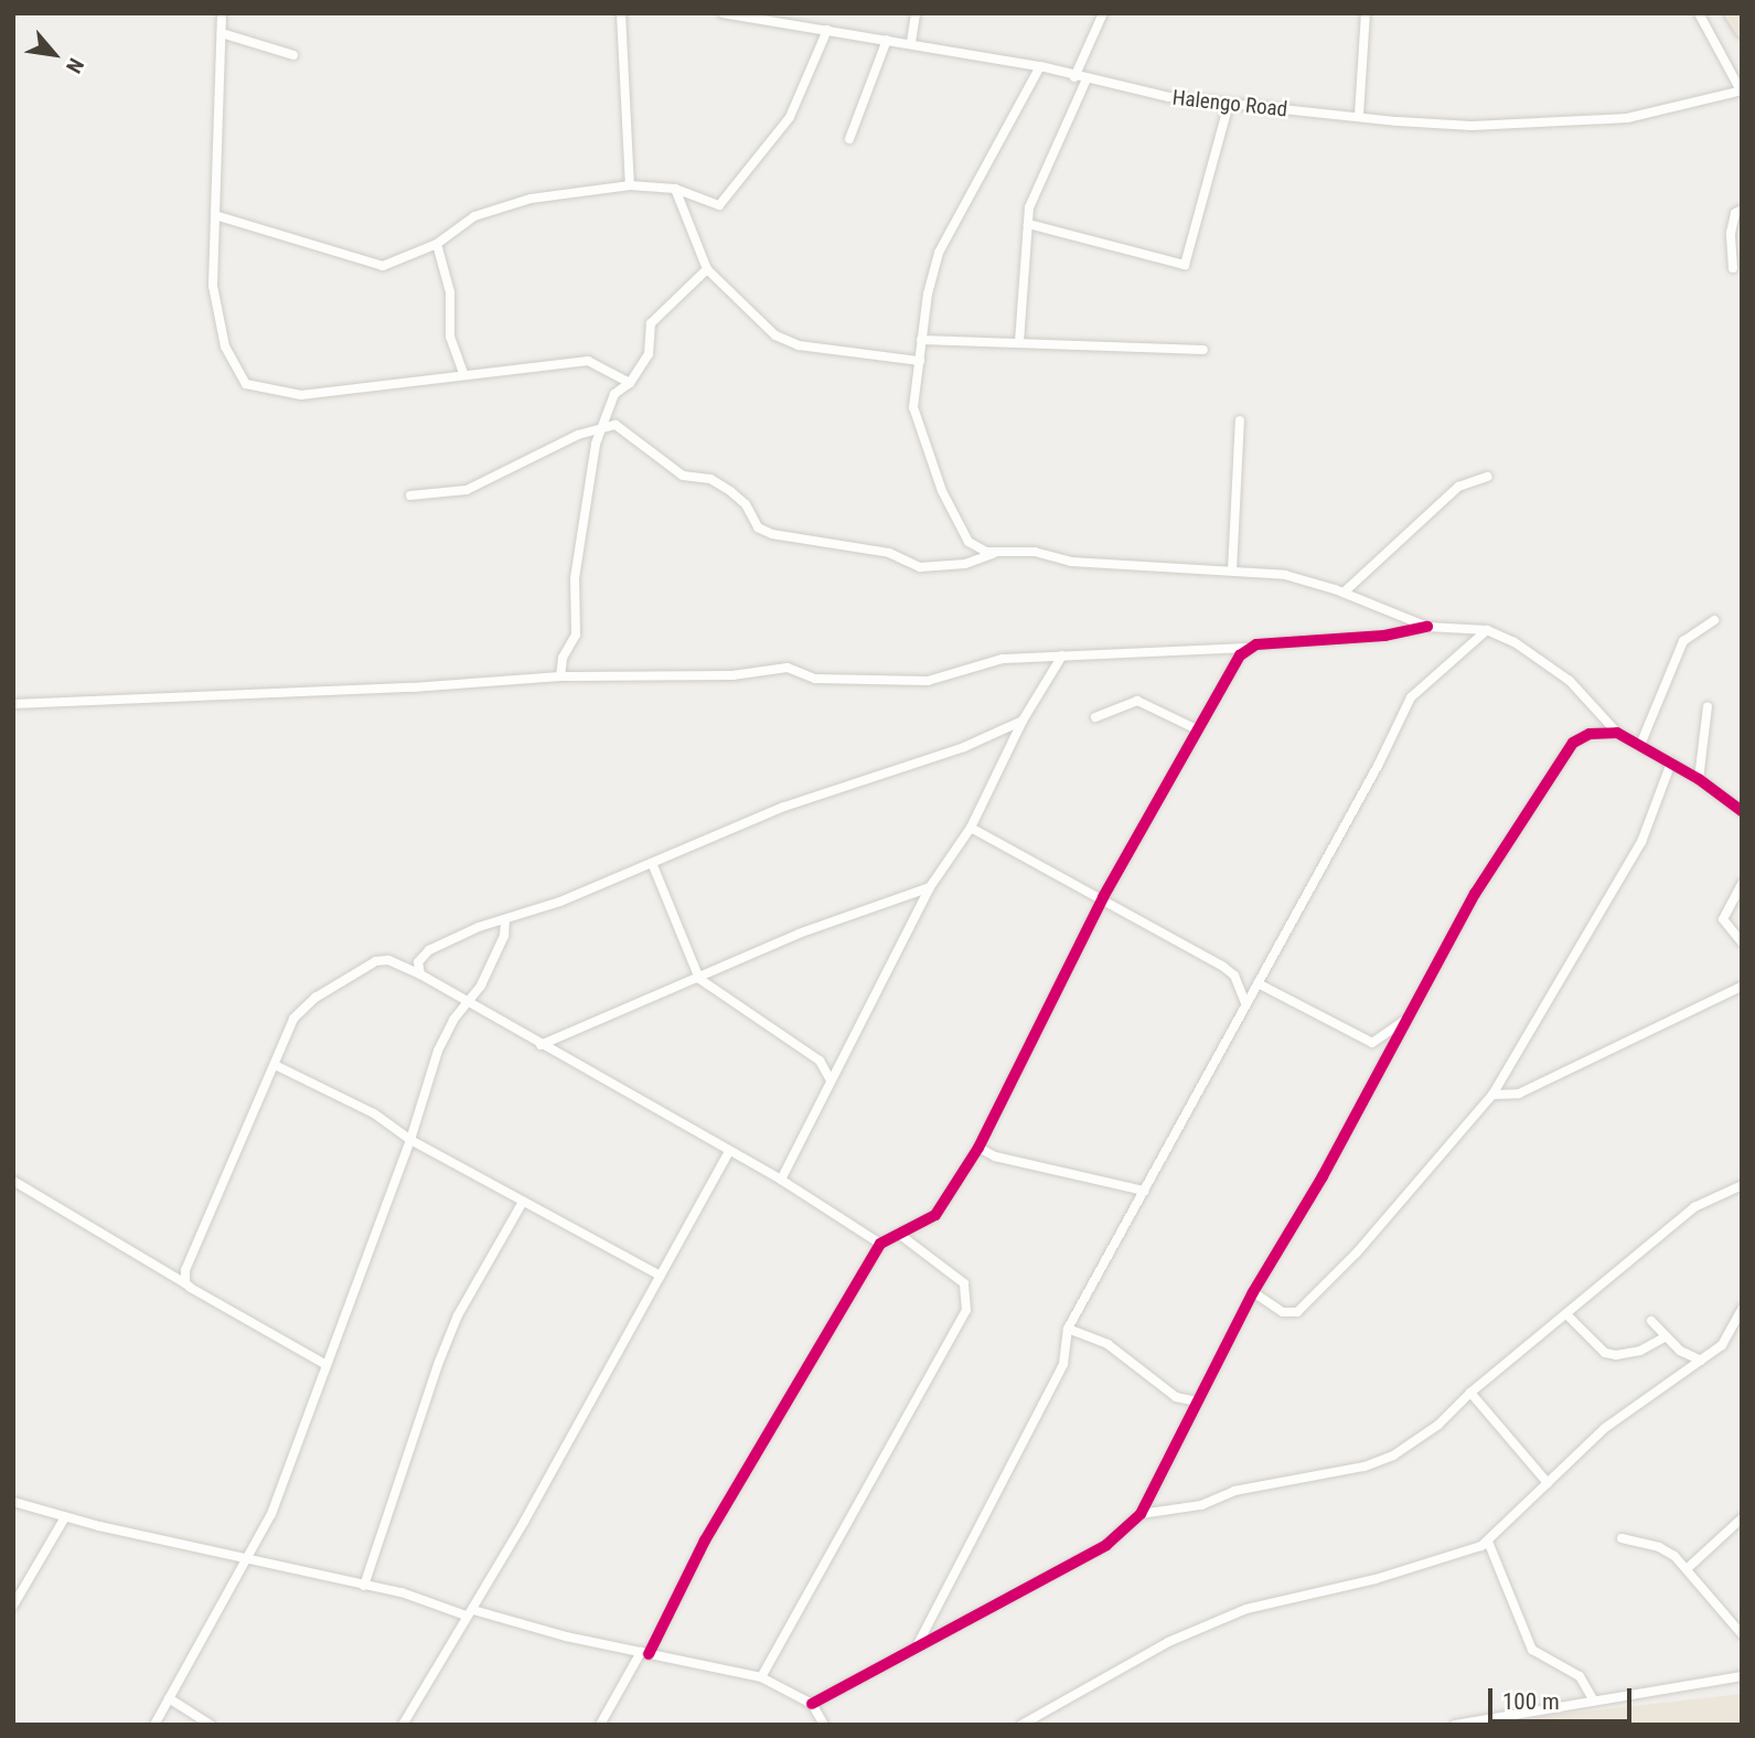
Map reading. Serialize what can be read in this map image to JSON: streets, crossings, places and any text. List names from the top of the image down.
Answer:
{
  "streets": {
    "street": ["Halengo Road"]
  },
  "scale_bar": "100 m",
  "north": "bottom right"
}
